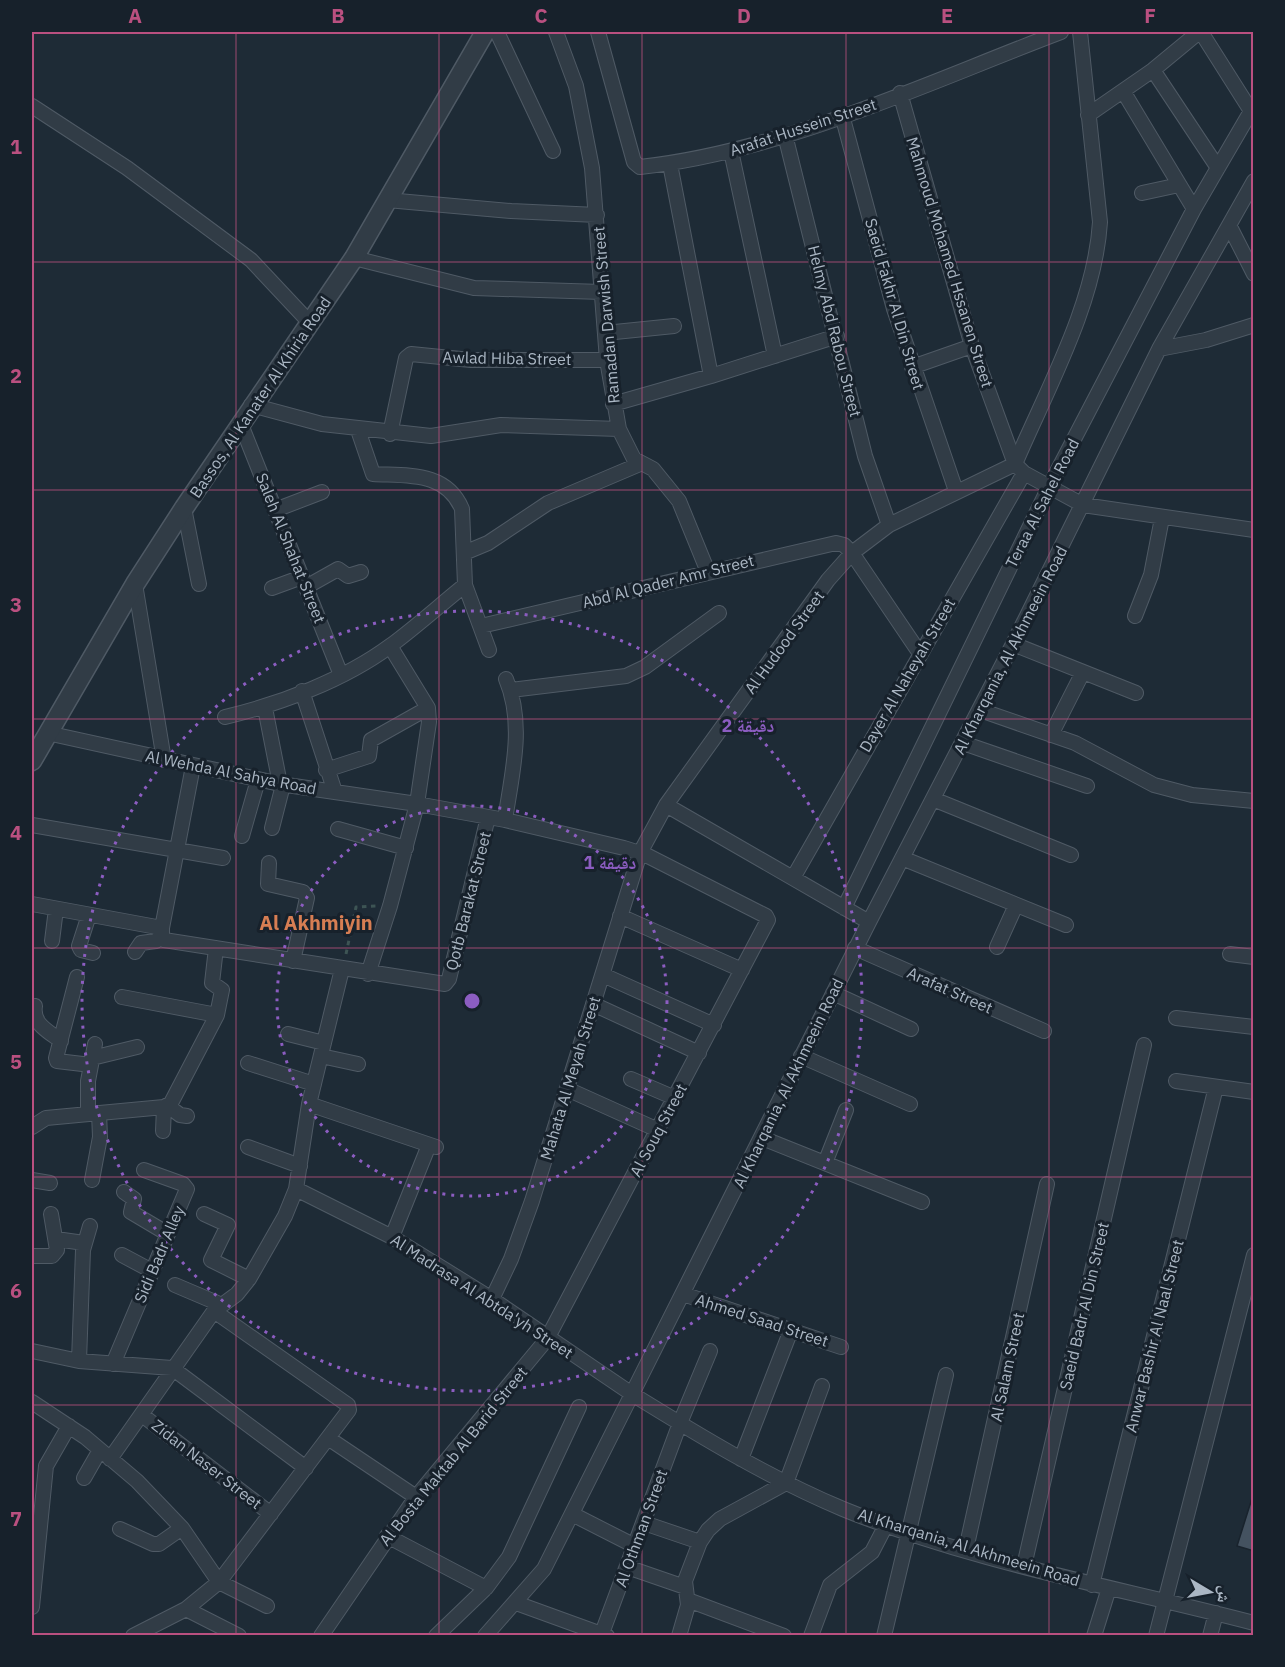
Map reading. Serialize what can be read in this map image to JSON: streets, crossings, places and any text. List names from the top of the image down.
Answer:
{
  "streets": {
    "street": [
      "Arafat Hussein Street",
      "Mahmoud Mohamed Hssanen Street",
      "Saeid Fakhr Al Din Street",
      "Ramadan Darwish Street",
      "Helmy Abd Rabou Street",
      "Awlad Hiba Street",
      "Bassos, Al Kanater Al Khiria Road",
      "Teraa Al Sahel Road",
      "Saleh Al Shahat Street",
      "Abd Al Qader Amr Street",
      "Al Hudood Street",
      "Al Kharqania, Al Akhmeein Road",
      "Dayer Al Naheyah Street",
      "Al Wehda Al Sahya Road",
      "Qotb Barakat Street",
      "Arafat Street",
      "Mahata Al Meyah Street",
      "Al Souq Street",
      "Sidi Badr Alley",
      "Al Madrasa Al Abtda'yh Street",
      "Saeid Badr Al Din Street",
      "Ahmed Saad Street",
      "Anwar Bashir Al Naal Street",
      "Al Salam Street",
      "Al Bosta Maktab Al Barid Street",
      "Zidan Naser Street",
      "Al Othman Street"
    ]
  },
  "crossings": [
    ["Arafat Hussein Street", "Mahmoud Mohamed Hssanen Street"],
    ["Arafat Hussein Street", "Saeid Fakhr Al Din Street"],
    ["Arafat Hussein Street", "Helmy Abd Rabou Street"],
    ["Mahmoud Mohamed Hssanen Street", "Al Hudood Street"],
    ["Mahmoud Mohamed Hssanen Street", "Dayer Al Naheyah Street"],
    ["Saeid Fakhr Al Din Street", "Al Hudood Street"],
    ["Ramadan Darwish Street", "Awlad Hiba Street"],
    ["Ramadan Darwish Street", "Abd Al Qader Amr Street"],
    ["Helmy Abd Rabou Street", "Al Hudood Street"],
    ["Bassos, Al Kanater Al Khiria Road", "Saleh Al Shahat Street"],
    ["Bassos, Al Kanater Al Khiria Road", "Al Wehda Al Sahya Road"],
    ["Abd Al Qader Amr Street", "Al Hudood Street"],
    ["Al Hudood Street", "Dayer Al Naheyah Street"],
    ["Al Hudood Street", "Al Wehda Al Sahya Road"],
    ["Al Hudood Street", "Mahata Al Meyah Street"],
    ["Al Kharqania, Al Akhmeein Road", "Arafat Street"],
    ["Al Kharqania, Al Akhmeein Road", "Al Madrasa Al Abtda'yh Street"],
    ["Al Kharqania, Al Akhmeein Road", "Saeid Badr Al Din Street"],
    ["Al Kharqania, Al Akhmeein Road", "Ahmed Saad Street"],
    ["Al Kharqania, Al Akhmeein Road", "Anwar Bashir Al Naal Street"],
    ["Al Kharqania, Al Akhmeein Road", "Al Salam Street"],
    ["Al Kharqania, Al Akhmeein Road", "Al Othman Street"],
    ["Al Wehda Al Sahya Road", "Qotb Barakat Street"],
    ["Al Wehda Al Sahya Road", "Mahata Al Meyah Street"],
    ["Al Wehda Al Sahya Road", "Al Souq Street"],
    ["Mahata Al Meyah Street", "Al Madrasa Al Abtda'yh Street"],
    ["Al Souq Street", "Al Madrasa Al Abtda'yh Street"],
    ["Al Souq Street", "Al Bosta Maktab Al Barid Street"],
    ["Al Madrasa Al Abtda'yh Street", "Al Bosta Maktab Al Barid Street"]
  ],
  "districts": ["Al Akhmiyin"],
  "north": "right",
  "grid": {
    "columns": [
      "A",
      "B",
      "C",
      "D",
      "E",
      "F"
    ],
    "rows": [
      "1",
      "2",
      "3",
      "4",
      "5",
      "6",
      "7"
    ]
  },
  "rings": ["2 دقيقة", "1 دقيقة"]
}
